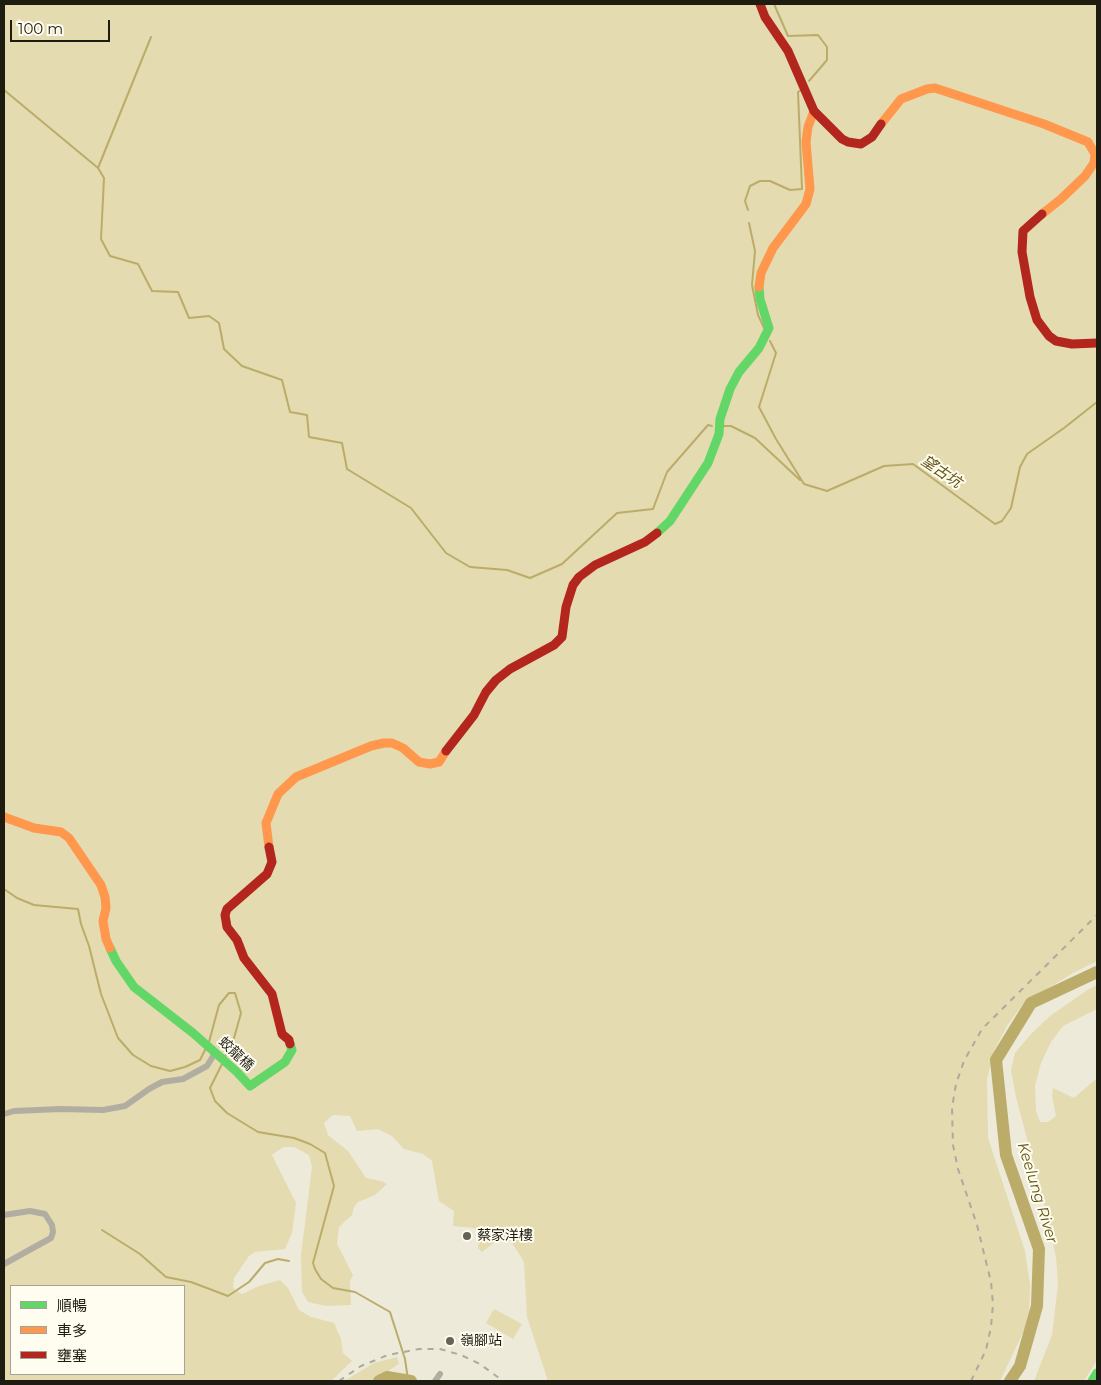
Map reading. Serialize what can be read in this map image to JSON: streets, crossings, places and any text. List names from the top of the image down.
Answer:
{
  "streets": {
    "street": ["蛟龍橋"]
  },
  "water": ["望古坑", "Keelung River"],
  "places": ["蔡家洋樓", "嶺腳站"],
  "legend": ["順暢", "車多", "壅塞"],
  "scale_bar": "100 m"
}
